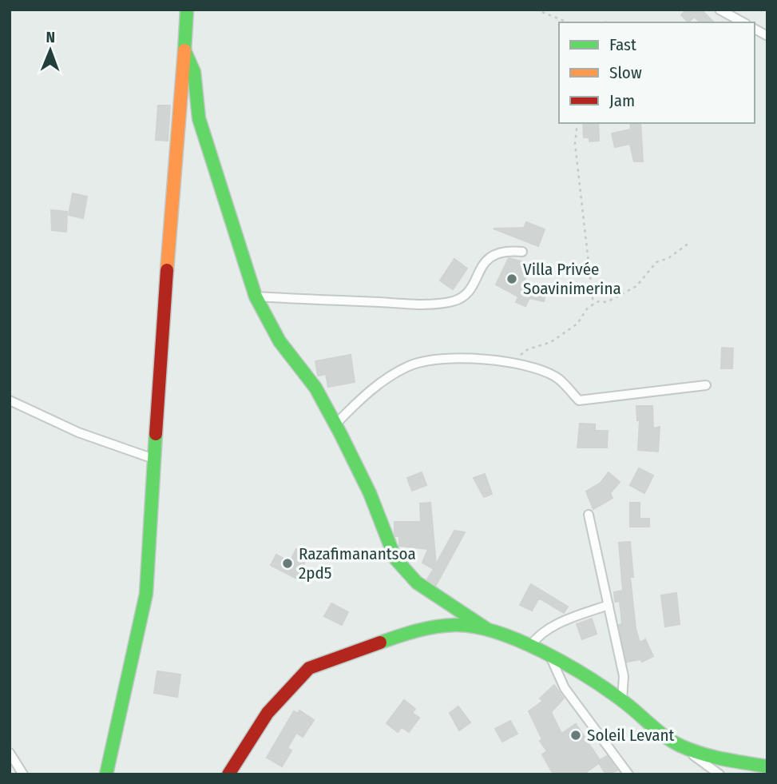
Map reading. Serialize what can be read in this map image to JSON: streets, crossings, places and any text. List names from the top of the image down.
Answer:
{
  "places": ["Villa Privée Soavinimerina", "Razafimanantsoa 2pd5", "Soleil Levant"],
  "legend": ["Fast", "Slow", "Jam"],
  "north": "top"
}
